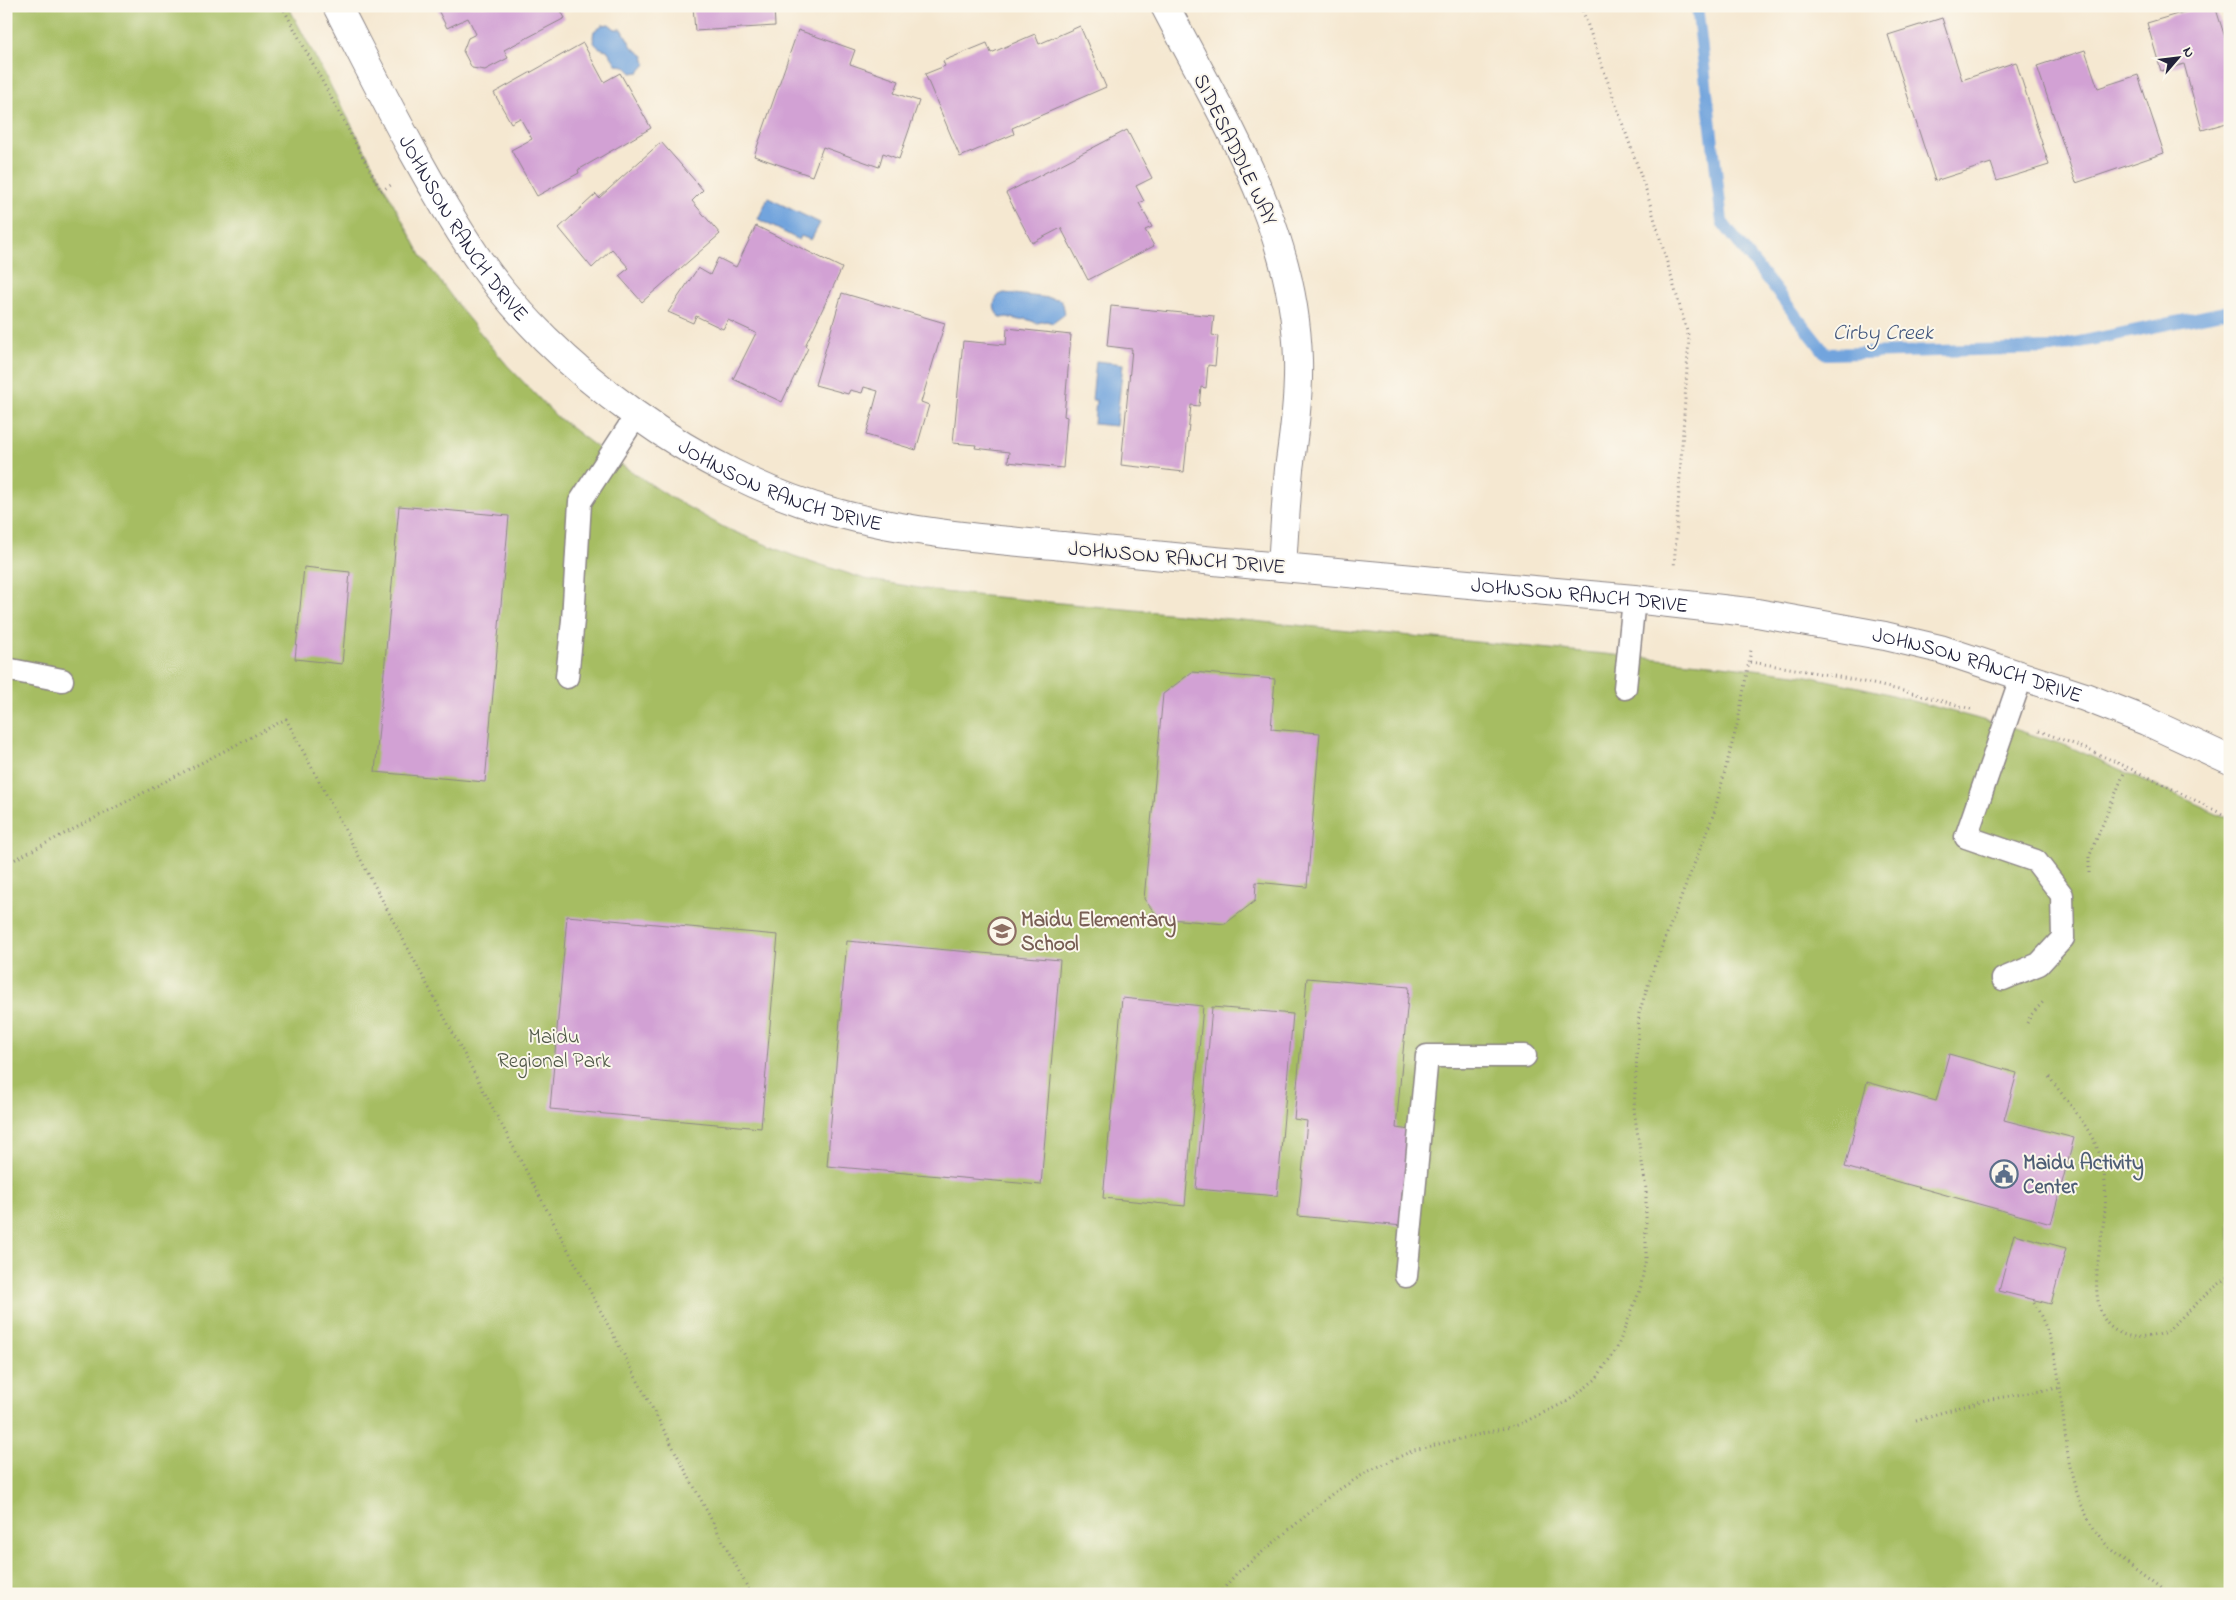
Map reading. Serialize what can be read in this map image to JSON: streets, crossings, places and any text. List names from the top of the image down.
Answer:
{
  "streets": {
    "street": ["SIDESADDLE WAY", "JOHNSON RANCH DRIVE"]
  },
  "crossings": [
    ["SIDESADDLE WAY", "JOHNSON RANCH DRIVE"]
  ],
  "water": ["Cirby Creek"],
  "parks": ["Maidu Regional Park"],
  "places": {
    "school or university": ["Maidu Elementary School"],
    "public building": ["Maidu Activity Center"]
  },
  "north": "top right"
}
